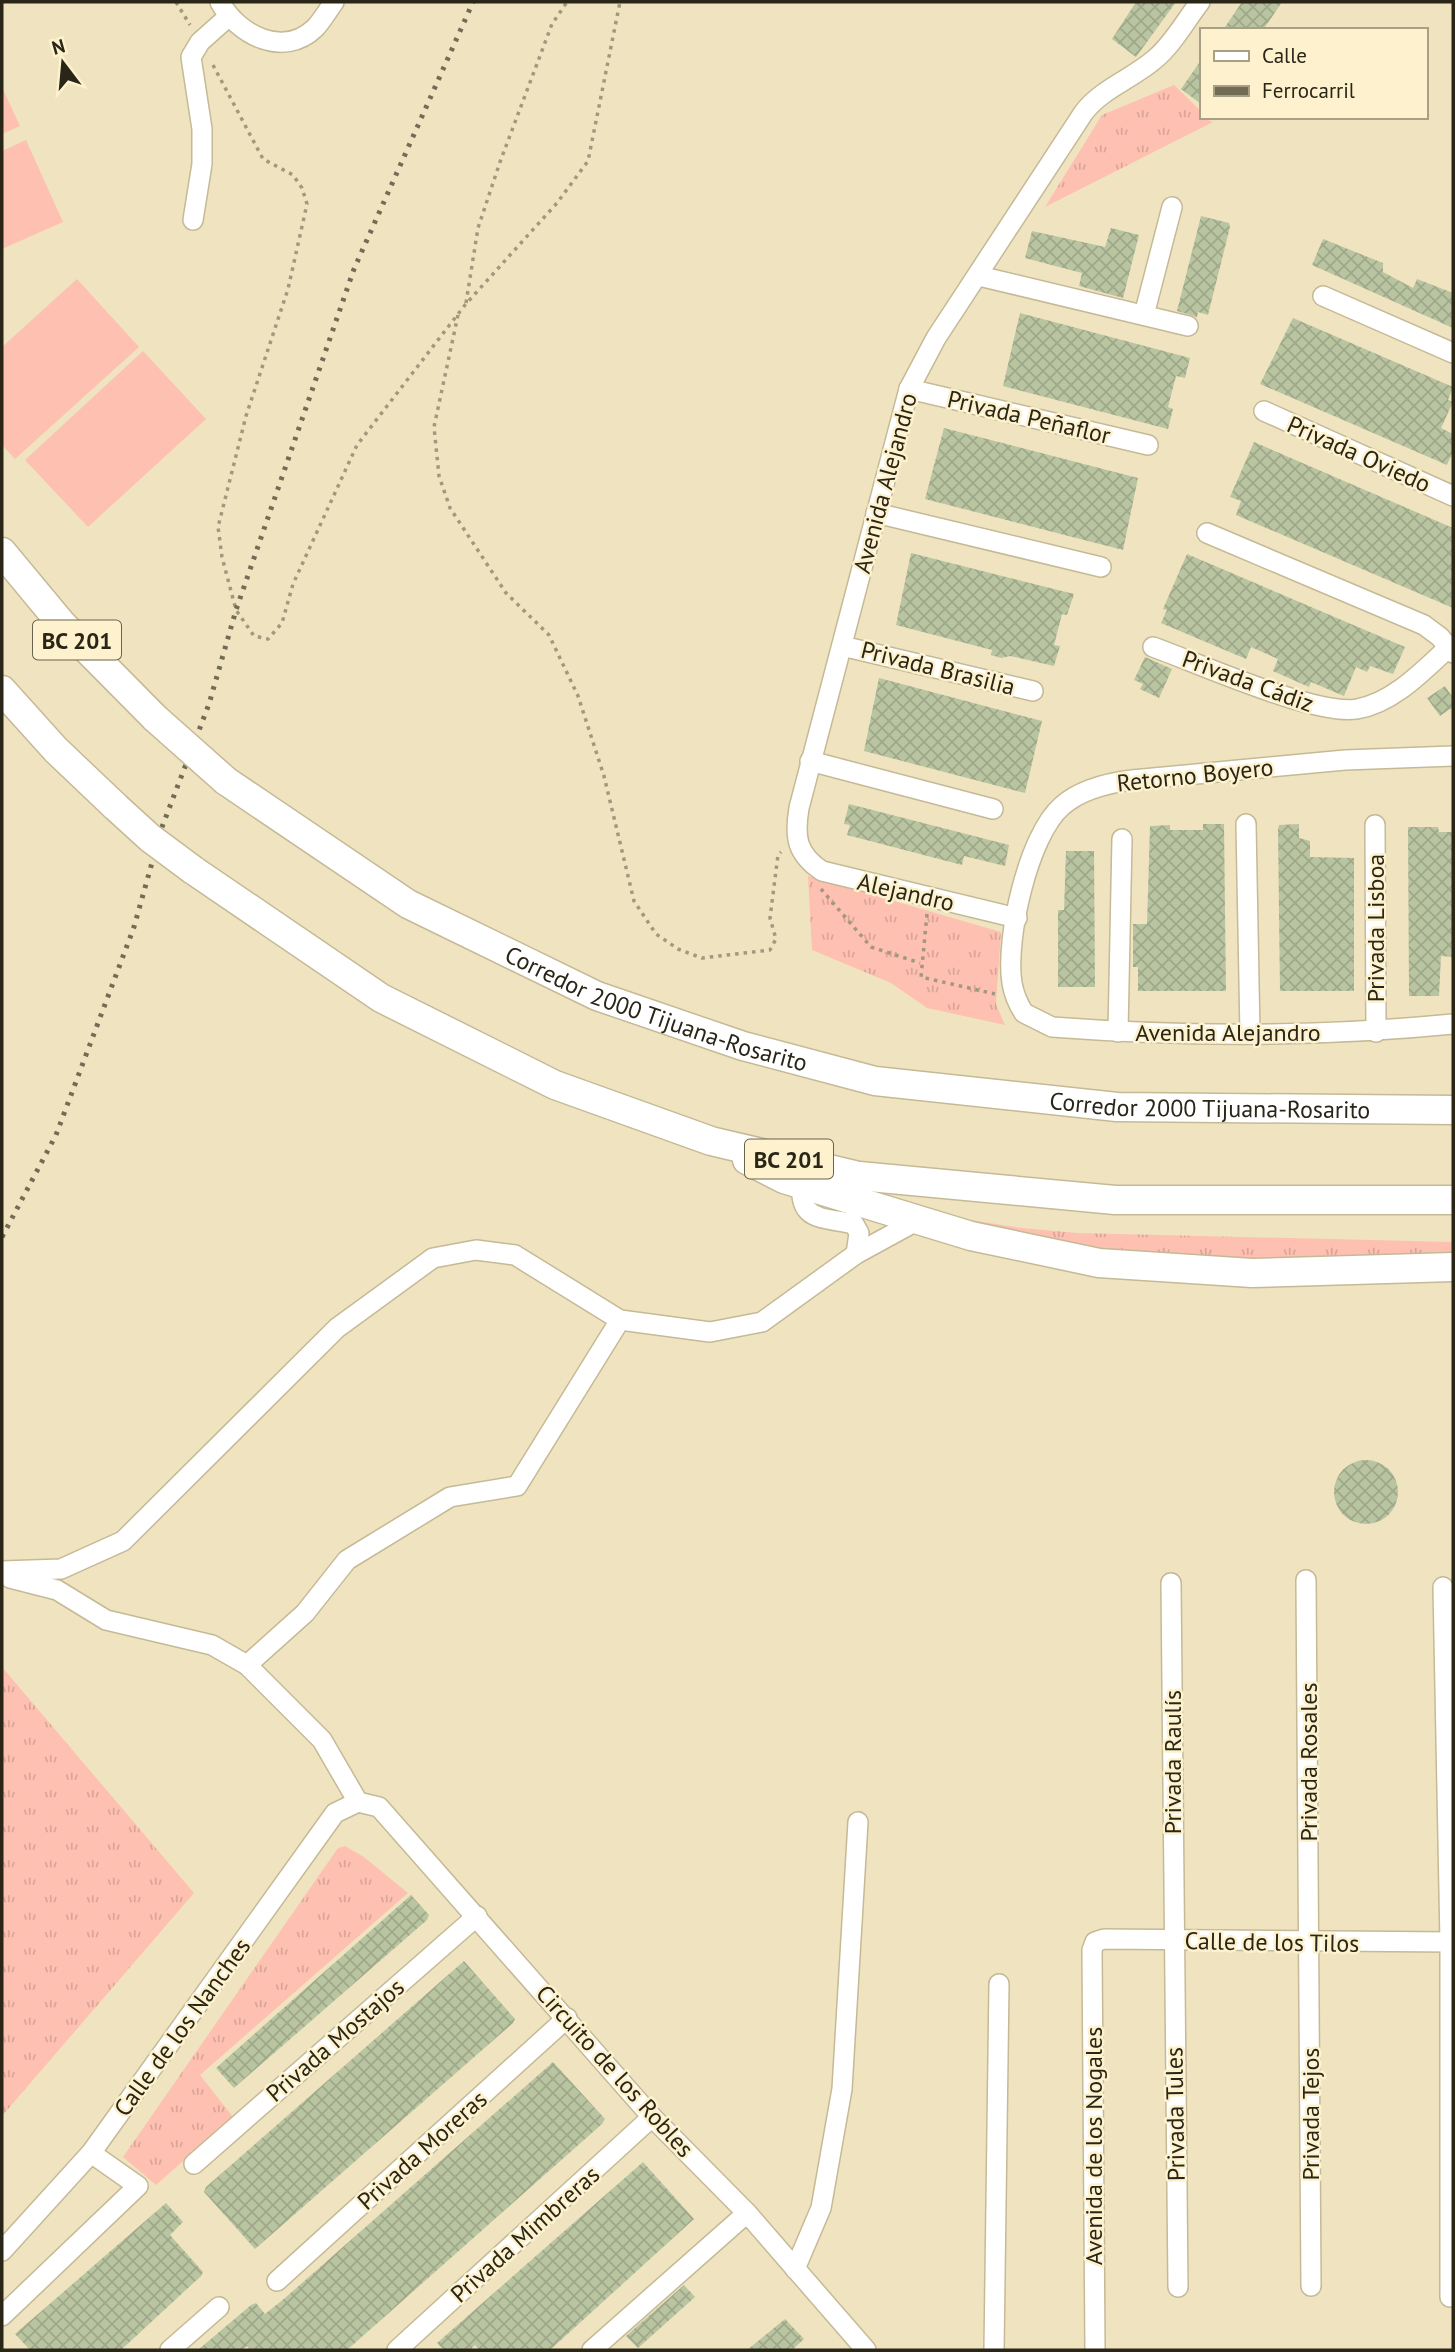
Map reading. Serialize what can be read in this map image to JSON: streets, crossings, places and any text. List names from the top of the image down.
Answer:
{
  "streets": {
    "highway": ["BC 201", "Corredor 2000 Tijuana-Rosarito"],
    "street": [
      "Privada Peñaflor",
      "Privada Oviedo",
      "Avenida Alejandro",
      "Privada Brasilia",
      "Privada Cádiz",
      "Retorno Boyero",
      "Alejandro",
      "Privada Lisboa",
      "Privada Raulís",
      "Privada Rosales",
      "Calle de los Tilos",
      "Calle de los Nanches",
      "Privada Mostajos",
      "Circuito de los Robles",
      "Privada Tules",
      "Privada Tejos",
      "Avenida de los Nogales",
      "Privada Moreras",
      "Privada Mimbreras"
    ]
  },
  "crossings": [
    ["Privada Peñaflor", "Avenida Alejandro"],
    ["Avenida Alejandro", "Privada Brasilia"],
    ["Avenida Alejandro", "Retorno Boyero"],
    ["Avenida Alejandro", "Alejandro"],
    ["Avenida Alejandro", "Privada Lisboa"],
    ["Retorno Boyero", "Alejandro"],
    ["Privada Raulís", "Calle de los Tilos"],
    ["Privada Raulís", "Privada Tules"],
    ["Privada Rosales", "Calle de los Tilos"],
    ["Privada Rosales", "Privada Tejos"],
    ["Calle de los Tilos", "Privada Tules"],
    ["Calle de los Tilos", "Privada Tejos"],
    ["Calle de los Tilos", "Avenida de los Nogales"],
    ["Calle de los Nanches", "Circuito de los Robles"],
    ["Privada Mostajos", "Circuito de los Robles"],
    ["Circuito de los Robles", "Privada Moreras"],
    ["Circuito de los Robles", "Privada Mimbreras"]
  ],
  "legend": ["Calle", "Ferrocarril"],
  "north": "top"
}
